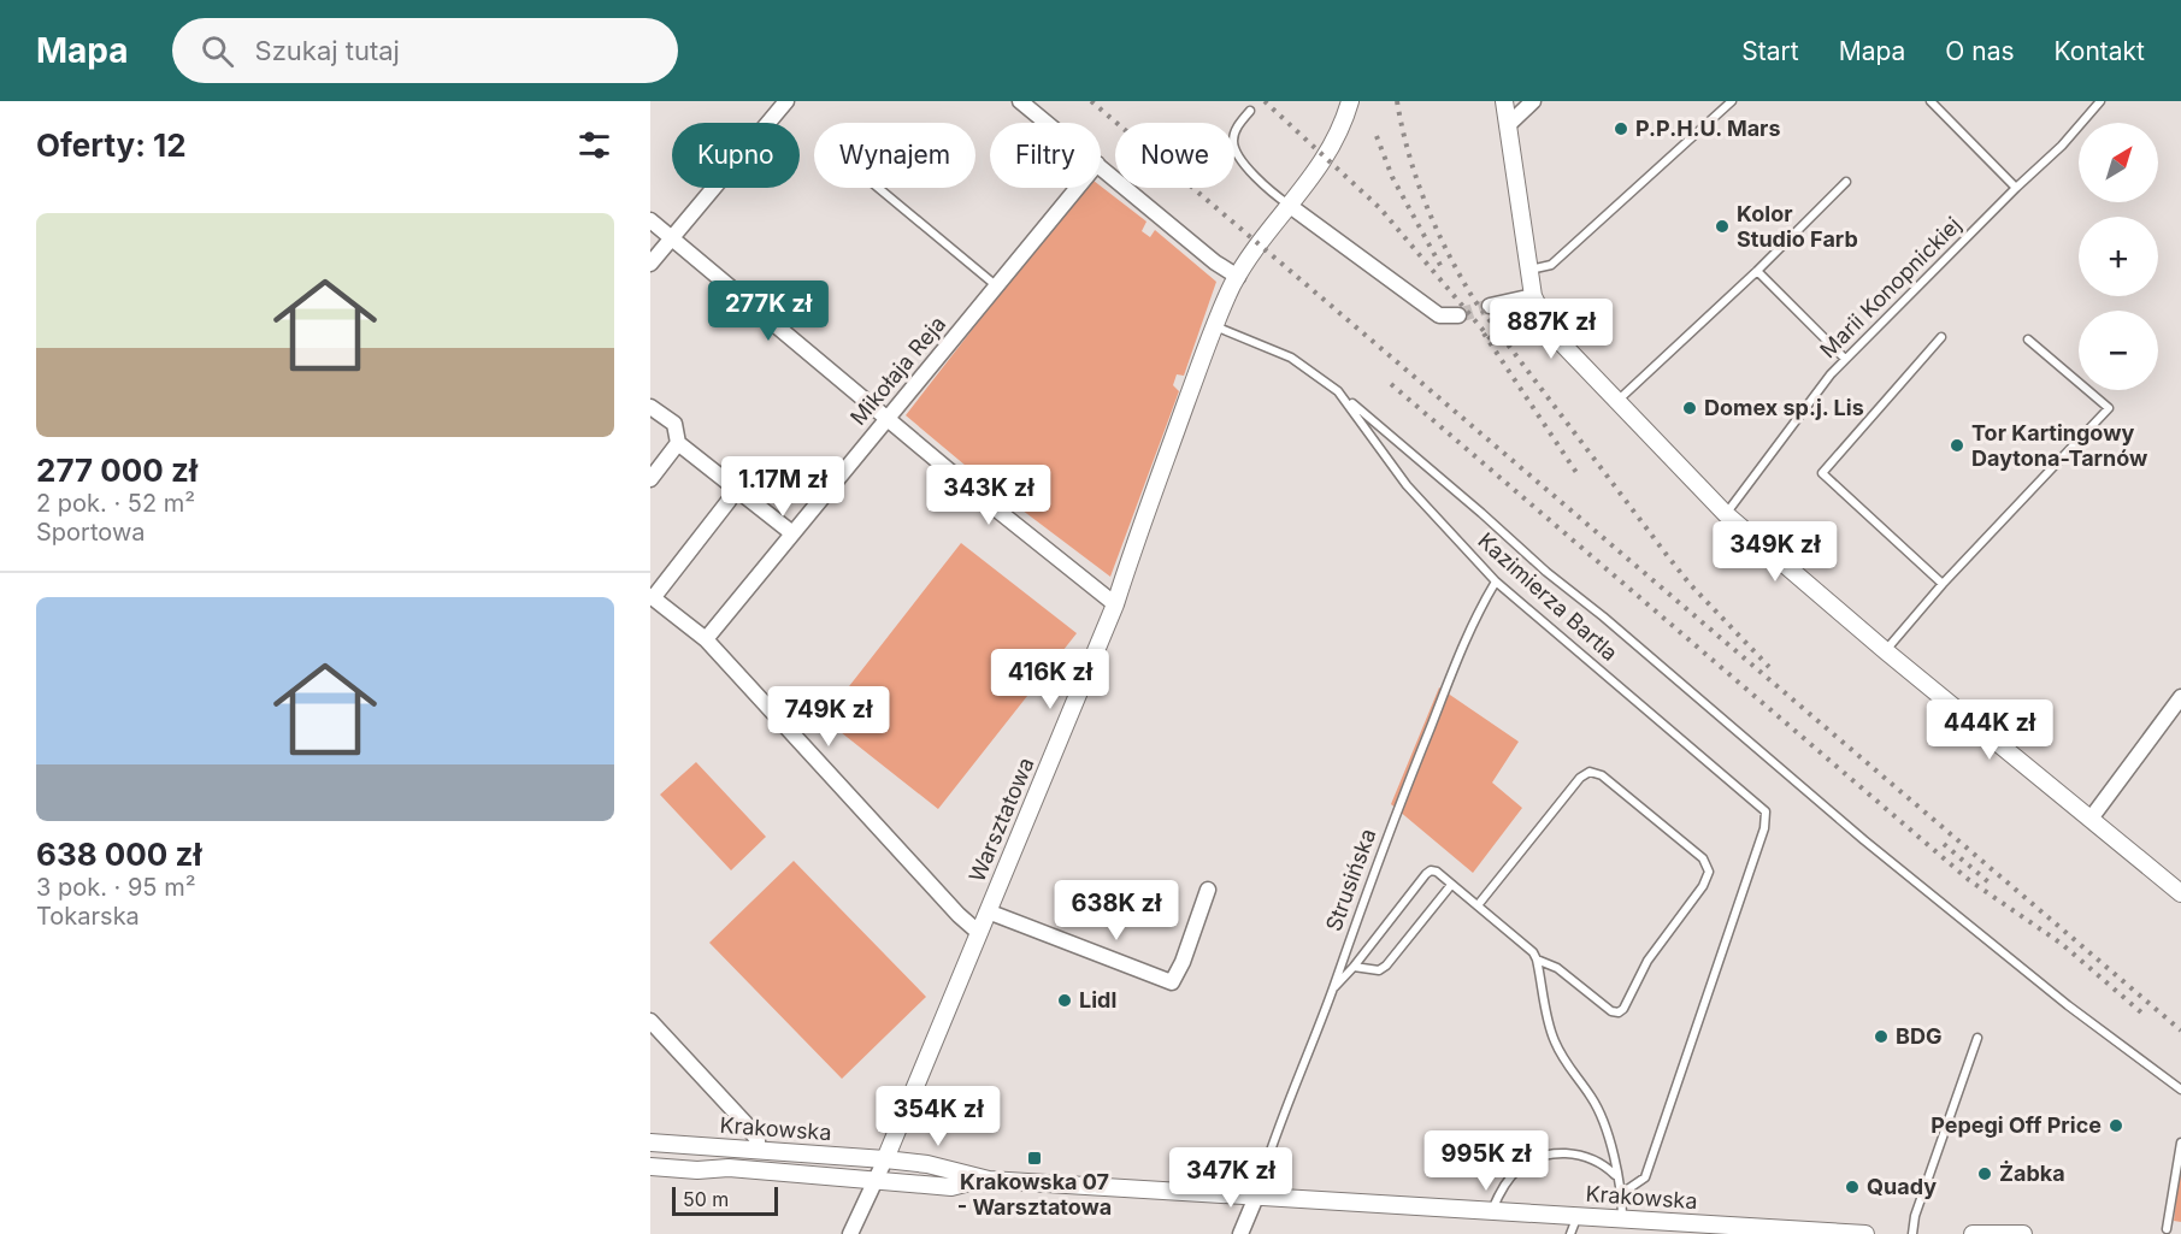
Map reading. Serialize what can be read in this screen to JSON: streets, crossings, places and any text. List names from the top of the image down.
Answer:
{
  "streets": {
    "street": ["Mikołaja Reja", "Warsztatowa", "Krakowska"],
    "lane": ["Marii Konopnickiej", "Kazimierza Bartla", "Strusińska"]
  },
  "crossings": [
    ["Kazimierza Bartla", "Warsztatowa"],
    ["Kazimierza Bartla", "Strusińska"],
    ["Warsztatowa", "Krakowska"],
    ["Strusińska", "Krakowska"]
  ],
  "places": {
    "other": [
      "P.P.H.U. Mars",
      "Kolor Studio Farb",
      "Domex sp.j. Lis",
      "Tor Kartingowy Daytona-Tarnów",
      "Lidl",
      "BDG",
      "Pepegi Off Price",
      "Żabka",
      "Quady"
    ],
    "transit": ["Krakowska 07 - Warsztatowa"]
  },
  "scale_bar": "50 m",
  "north": "top right",
  "page": {
    "header": "Mapa",
    "search": "Szukaj tutaj",
    "nav": [
      "Start",
      "Mapa",
      "O nas",
      "Kontakt"
    ],
    "heading": "Oferty: 12",
    "map_buttons": ["+", "−"],
    "chip": [
      "Kupno",
      "Wynajem",
      "Filtry",
      "Nowe"
    ],
    "list": [
      {
        "name": "277 000 zł",
        "note": "2 pok. · 52 m² · Sportowa"
      },
      {
        "name": "638 000 zł",
        "note": "3 pok. · 95 m² · Tokarska"
      }
    ],
    "price": [
      "277K zł",
      "887K zł",
      "1.17M zł",
      "343K zł",
      "349K zł",
      "416K zł",
      "749K zł",
      "444K zł",
      "638K zł",
      "354K zł",
      "995K zł",
      "347K zł"
    ],
    "scale": "50 m"
  }
}
